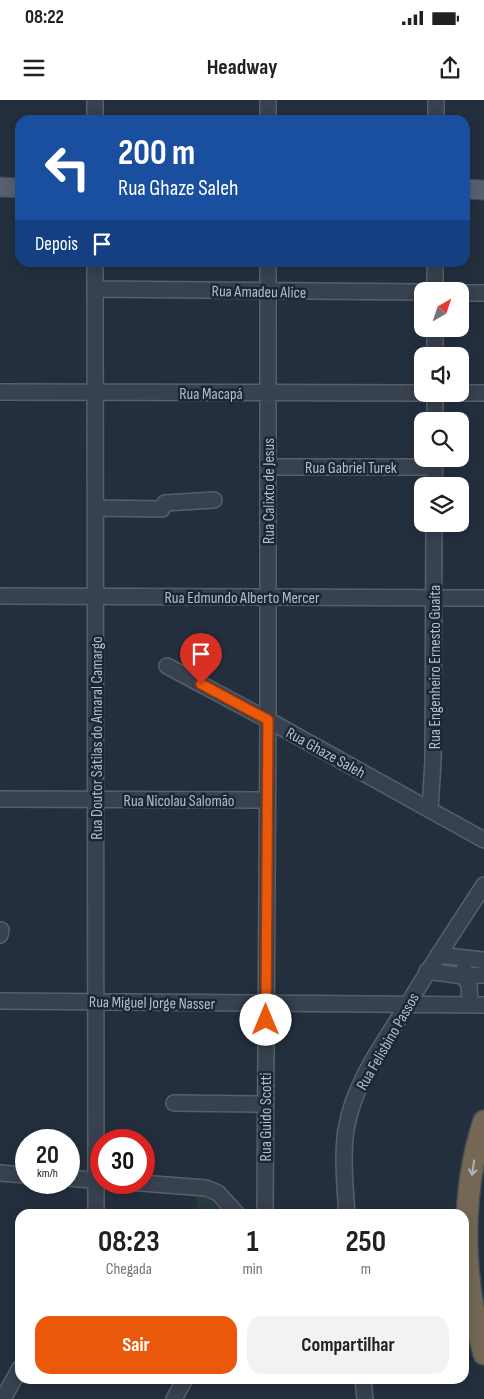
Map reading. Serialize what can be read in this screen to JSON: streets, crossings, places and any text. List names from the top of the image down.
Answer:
{
  "streets": {
    "street": [
      "Rua Amadeu Alice",
      "Rua Macapá",
      "Rua Gabriel Turek",
      "Rua Calixto de Jesus",
      "Rua Edmundo Alberto Mercer",
      "Rua Engenheiro Ernesto Guaíta",
      "Rua Doutor Sátilas do Amaral Camargo",
      "Rua Ghaze Saleh",
      "Rua Nicolau Salomão",
      "Rua Miguel Jorge Nasser",
      "Rua Felisbino Passos",
      "Rua Guido Scotti"
    ]
  },
  "crossings": [
    ["Rua Amadeu Alice", "Rua Calixto de Jesus"],
    ["Rua Amadeu Alice", "Rua Doutor Sátilas do Amaral Camargo"],
    ["Rua Macapá", "Rua Calixto de Jesus"],
    ["Rua Macapá", "Rua Doutor Sátilas do Amaral Camargo"],
    ["Rua Gabriel Turek", "Rua Calixto de Jesus"],
    ["Rua Calixto de Jesus", "Rua Edmundo Alberto Mercer"],
    ["Rua Calixto de Jesus", "Rua Ghaze Saleh"],
    ["Rua Calixto de Jesus", "Rua Guido Scotti"],
    ["Rua Edmundo Alberto Mercer", "Rua Engenheiro Ernesto Guaíta"],
    ["Rua Edmundo Alberto Mercer", "Rua Doutor Sátilas do Amaral Camargo"],
    ["Rua Engenheiro Ernesto Guaíta", "Rua Ghaze Saleh"],
    ["Rua Doutor Sátilas do Amaral Camargo", "Rua Nicolau Salomão"],
    ["Rua Doutor Sátilas do Amaral Camargo", "Rua Miguel Jorge Nasser"],
    ["Rua Ghaze Saleh", "Rua Guido Scotti"],
    ["Rua Nicolau Salomão", "Rua Guido Scotti"],
    ["Rua Miguel Jorge Nasser", "Rua Felisbino Passos"],
    ["Rua Miguel Jorge Nasser", "Rua Guido Scotti"]
  ],
  "north": "top right",
  "page": {
    "status": "08:22",
    "header": "Headway",
    "turn": ["200 m", "Rua Ghaze Saleh"],
    "then": "Depois",
    "speed": "20 km/h",
    "limit": "30",
    "eta": [
      "08:23",
      "Chegada",
      "1",
      "min",
      "250",
      "m"
    ],
    "buttons": ["Sair", "Compartilhar"]
  }
}
